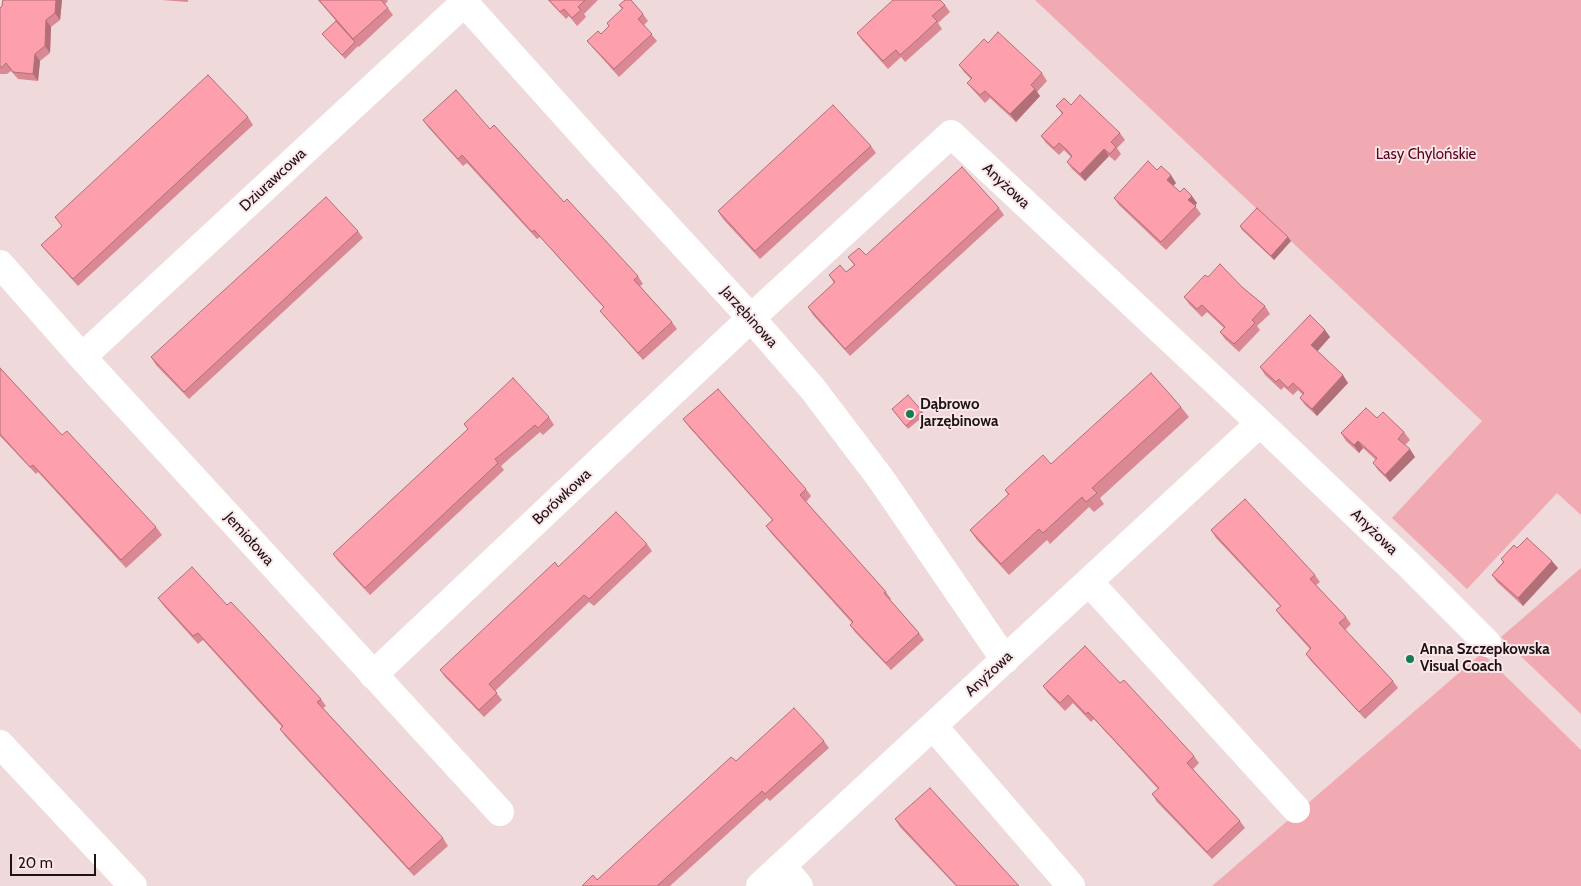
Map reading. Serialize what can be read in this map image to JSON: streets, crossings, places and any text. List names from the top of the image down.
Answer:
{
  "streets": {
    "street": [
      "Dziurawcowa",
      "Anyżowa",
      "Jarzębinowa",
      "Borówkowa",
      "Jemiołowa"
    ]
  },
  "crossings": [
    ["Dziurawcowa", "Jarzębinowa"],
    ["Dziurawcowa", "Jemiołowa"],
    ["Anyżowa", "Jarzębinowa"],
    ["Anyżowa", "Borówkowa"],
    ["Jarzębinowa", "Borówkowa"],
    ["Borówkowa", "Jemiołowa"]
  ],
  "parks": ["Lasy Chylońskie"],
  "places": ["Dąbrowo Jarzębinowa", "Anna Szczepkowska Visual Coach"],
  "scale_bar": "20 m"
}
